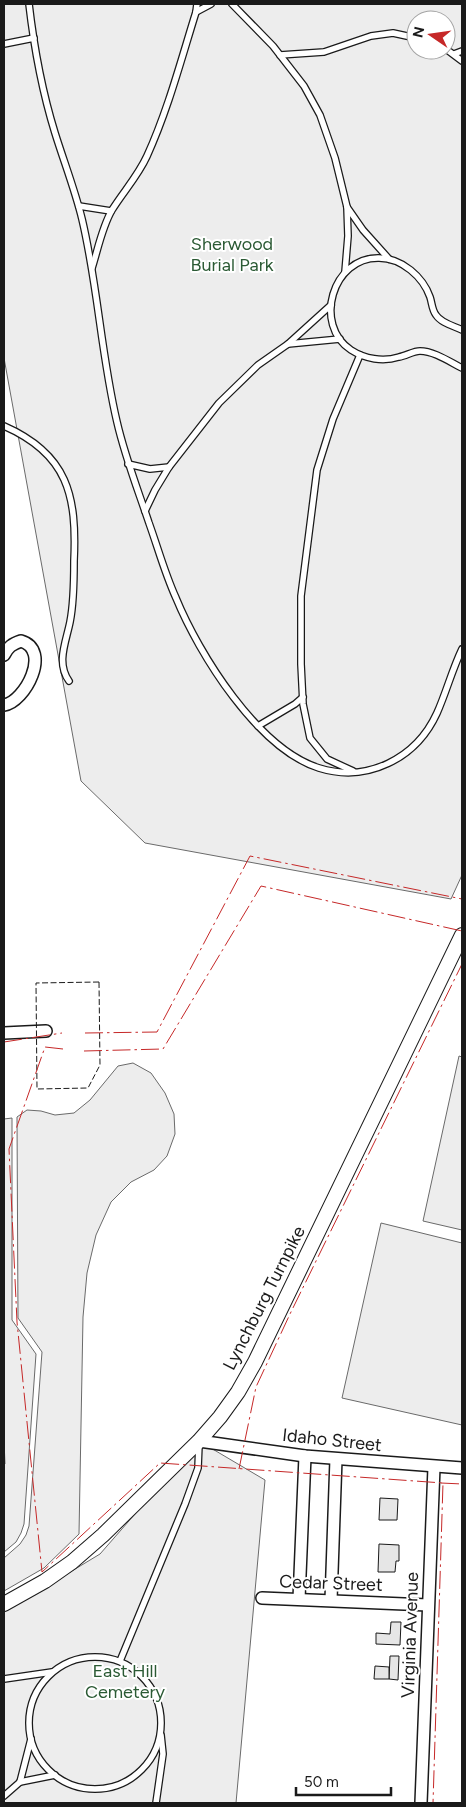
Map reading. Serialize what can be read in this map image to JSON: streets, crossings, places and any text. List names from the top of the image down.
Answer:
{
  "streets": {
    "street": [
      "Lynchburg Turnpike",
      "Idaho Street",
      "Cedar Street",
      "Virginia Avenue"
    ]
  },
  "crossings": [
    ["Lynchburg Turnpike", "Idaho Street"],
    ["Idaho Street", "Virginia Avenue"],
    ["Cedar Street", "Virginia Avenue"]
  ],
  "parks": ["Sherwood Burial Park", "East Hill Cemetery"],
  "scale_bar": "50 m",
  "north": "left"
}
